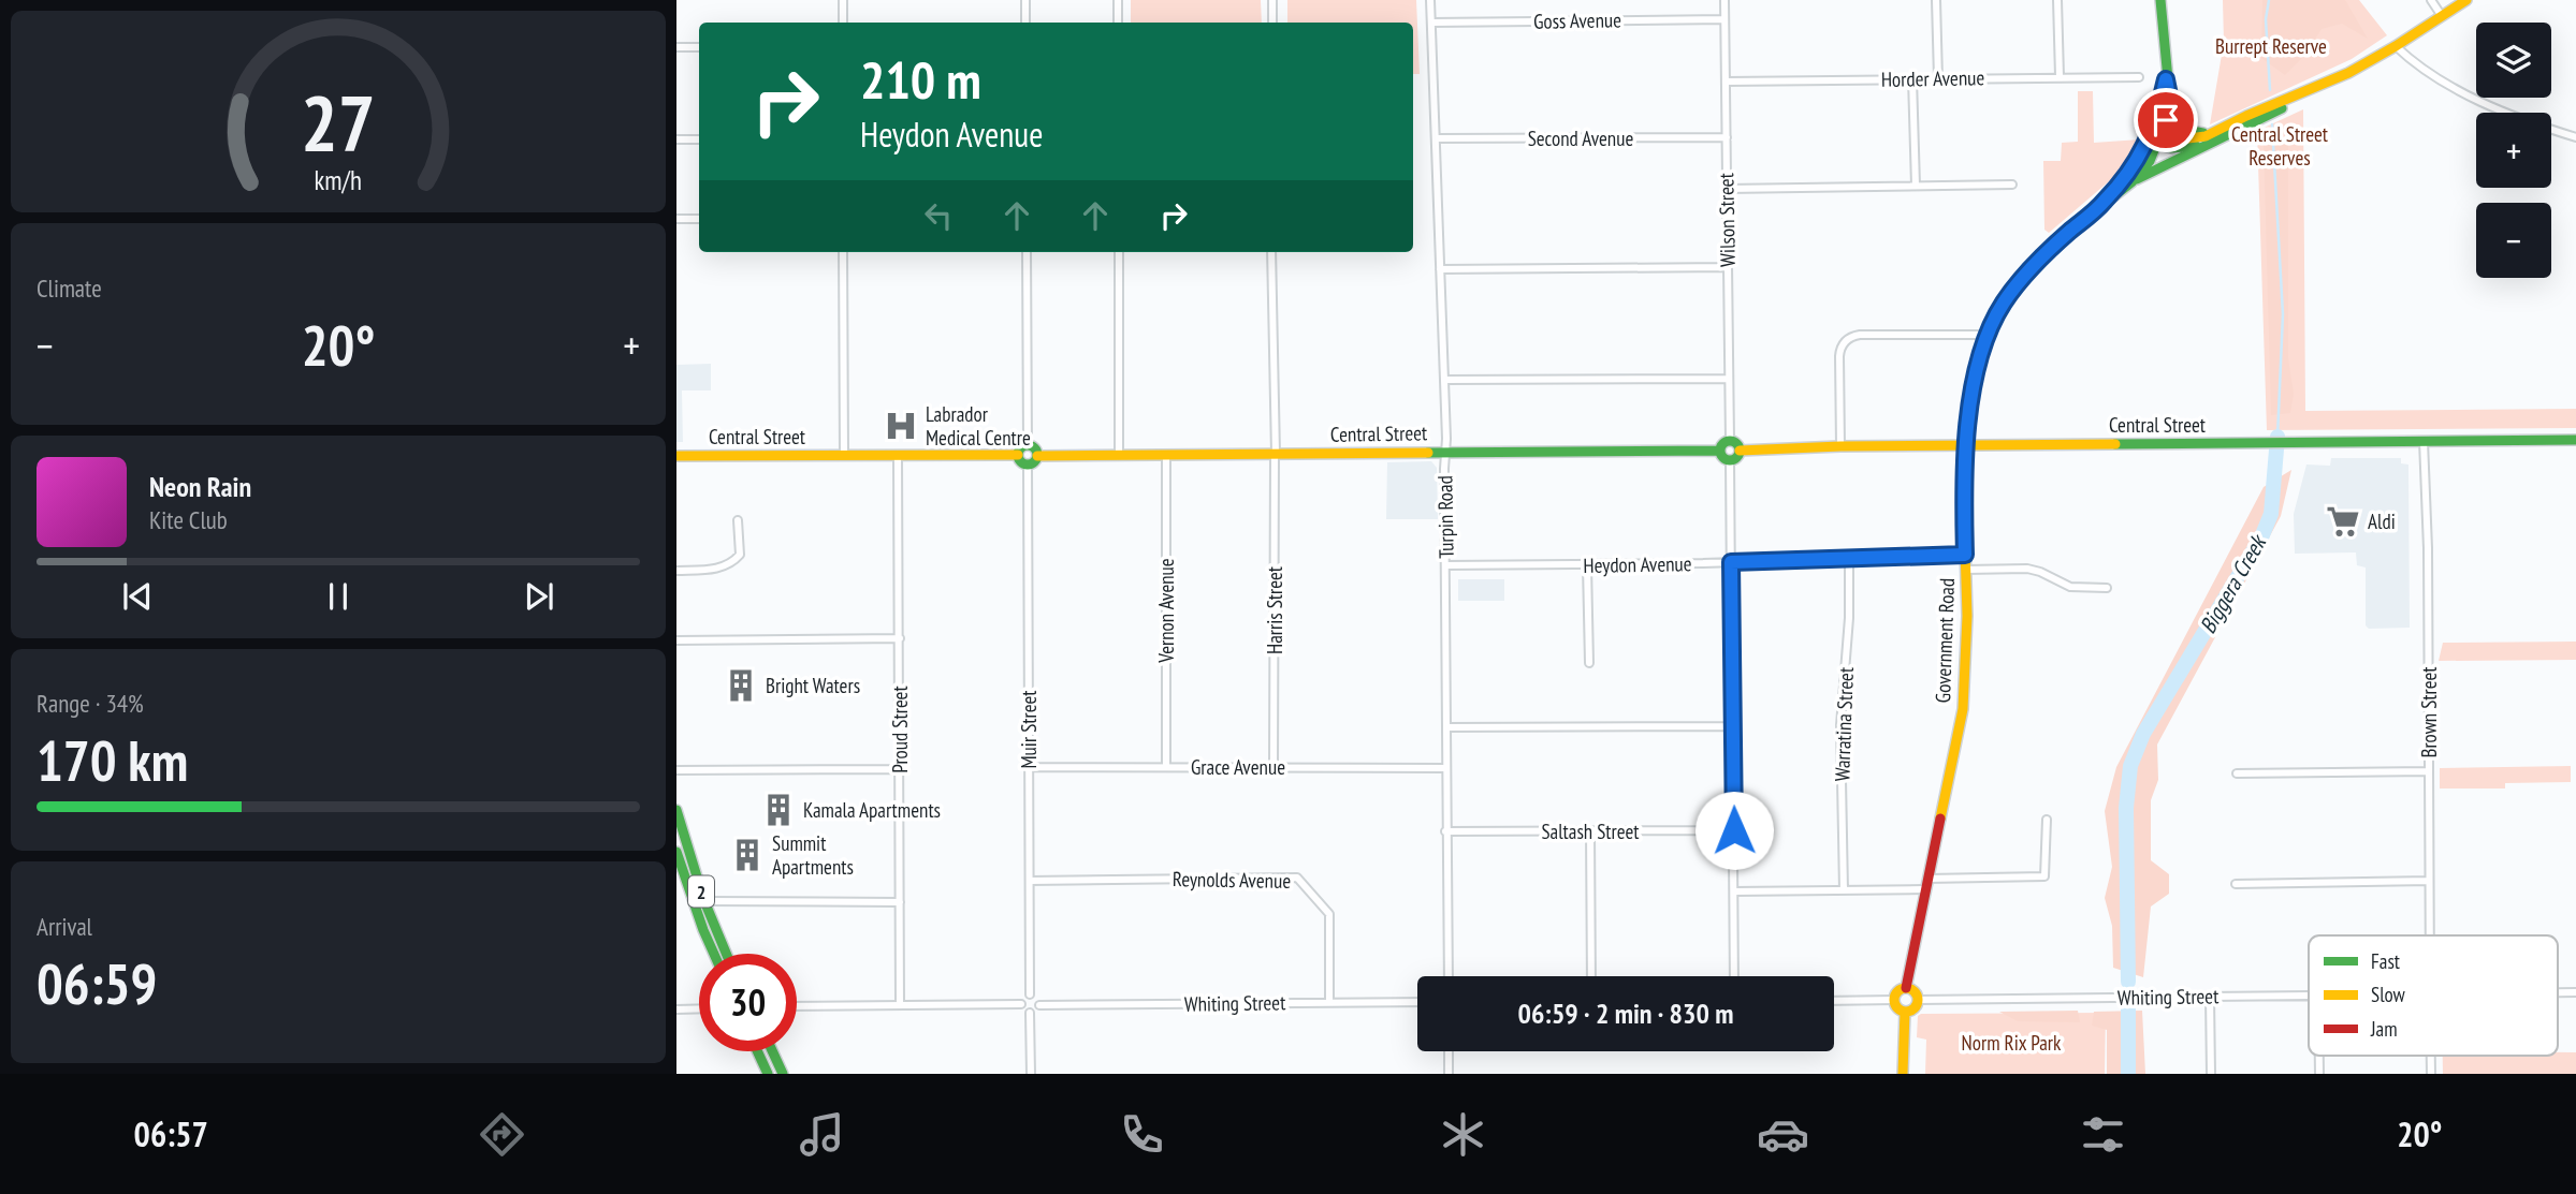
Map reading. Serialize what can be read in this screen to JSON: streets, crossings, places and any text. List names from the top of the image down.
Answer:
{
  "streets": {
    "main road": ["Central Street", "Government Road", "2"],
    "street": [
      "Goss Avenue",
      "Horder Avenue",
      "Second Avenue",
      "Wilson Street",
      "Turpin Road",
      "Heydon Avenue",
      "Vernon Avenue",
      "Harris Street",
      "Brown Street",
      "Warratina Street",
      "Proud Street",
      "Muir Street",
      "Grace Avenue",
      "Saltash Street",
      "Reynolds Avenue",
      "Whiting Street"
    ]
  },
  "crossings": [
    ["Goss Avenue", "Wilson Street"],
    ["Goss Avenue", "Turpin Road"],
    ["Horder Avenue", "Wilson Street"],
    ["Second Avenue", "Wilson Street"],
    ["Second Avenue", "Turpin Road"],
    ["Wilson Street", "Central Street"],
    ["Central Street", "Turpin Road"],
    ["Central Street", "Vernon Avenue"],
    ["Central Street", "Harris Street"],
    ["Central Street", "Government Road"],
    ["Central Street", "Brown Street"],
    ["Central Street", "Proud Street"],
    ["Central Street", "Muir Street"],
    ["Turpin Road", "Heydon Avenue"],
    ["Turpin Road", "Grace Avenue"],
    ["Turpin Road", "Saltash Street"],
    ["Heydon Avenue", "Government Road"],
    ["Heydon Avenue", "Warratina Street"],
    ["Vernon Avenue", "Grace Avenue"],
    ["Harris Street", "Grace Avenue"],
    ["Government Road", "Whiting Street"],
    ["Muir Street", "Grace Avenue"],
    ["Muir Street", "Reynolds Avenue"],
    ["Muir Street", "Whiting Street"],
    ["Reynolds Avenue", "Whiting Street"]
  ],
  "water": ["Biggera Creek"],
  "parks": ["Burrept Reserve", "Central Street Reserves", "Norm Rix Park"],
  "places": {
    "hospital": ["Labrador Medical Centre"],
    "supermarket": ["Aldi"],
    "building": ["Bright Waters", "Kamala Apartments", "Summit Apartments"]
  },
  "legend": ["Fast", "Slow", "Jam"],
  "page": {
    "map_buttons": ["+", "−"],
    "turn": ["210 m", "Heydon Avenue"],
    "tile": [
      "Climate",
      ["Range · 34%", "170 km"],
      ["Arrival", "06:59"]
    ],
    "heat": ["−", "20°", "+"],
    "song": ["Neon Rain", "Kite Club"],
    "limit": "30",
    "trip": "06:59 · 2 min · 830 m",
    "tabs": ["06:57", "20°"],
    "gauge": ["27", "km/h"]
  }
}
